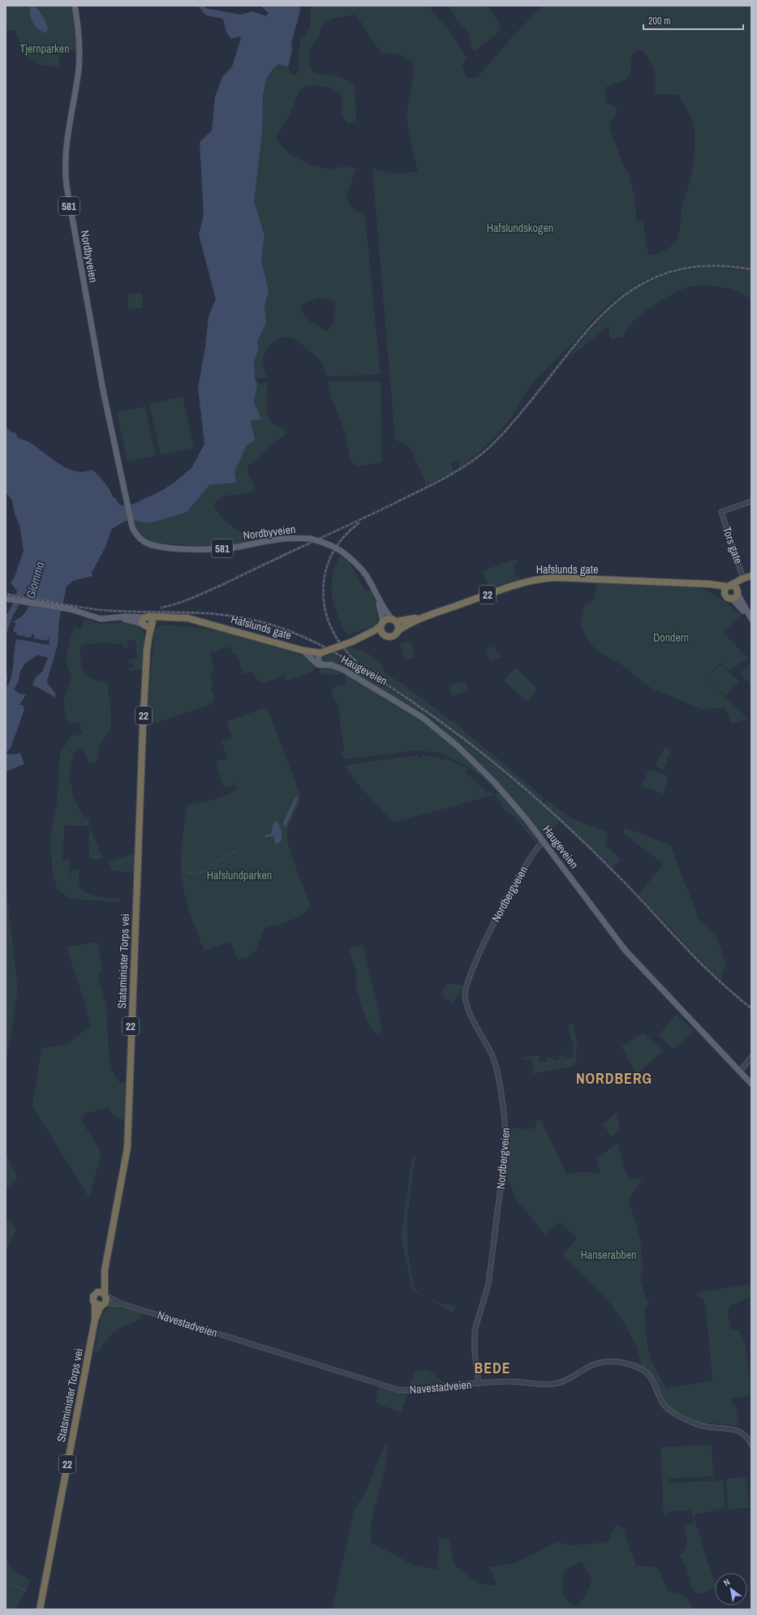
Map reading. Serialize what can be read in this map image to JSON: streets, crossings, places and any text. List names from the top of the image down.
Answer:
{
  "streets": {
    "highway": ["Hafslunds gate", "22", "Statsminister Torps vei"],
    "main road": ["581", "Nordbyveien", "Haugeveien"],
    "street": ["Tors gate", "Nordbergveien", "Navestadveien"]
  },
  "crossings": [
    ["Nordbyveien", "Hafslunds gate"],
    ["Nordbyveien", "22"],
    ["Hafslunds gate", "22"],
    ["Hafslunds gate", "Statsminister Torps vei"],
    ["22", "Statsminister Torps vei"],
    ["22", "Navestadveien"],
    ["Haugeveien", "Nordbergveien"],
    ["Nordbergveien", "Navestadveien"],
    ["Statsminister Torps vei", "Navestadveien"]
  ],
  "districts": ["NORDBERG", "BEDE"],
  "water": ["Glomma"],
  "parks": [
    "Tjernparken",
    "Hafslundskogen",
    "Dondern",
    "Hafslundparken",
    "Hanserabben"
  ],
  "scale_bar": "200 m",
  "north": "top left"
}
